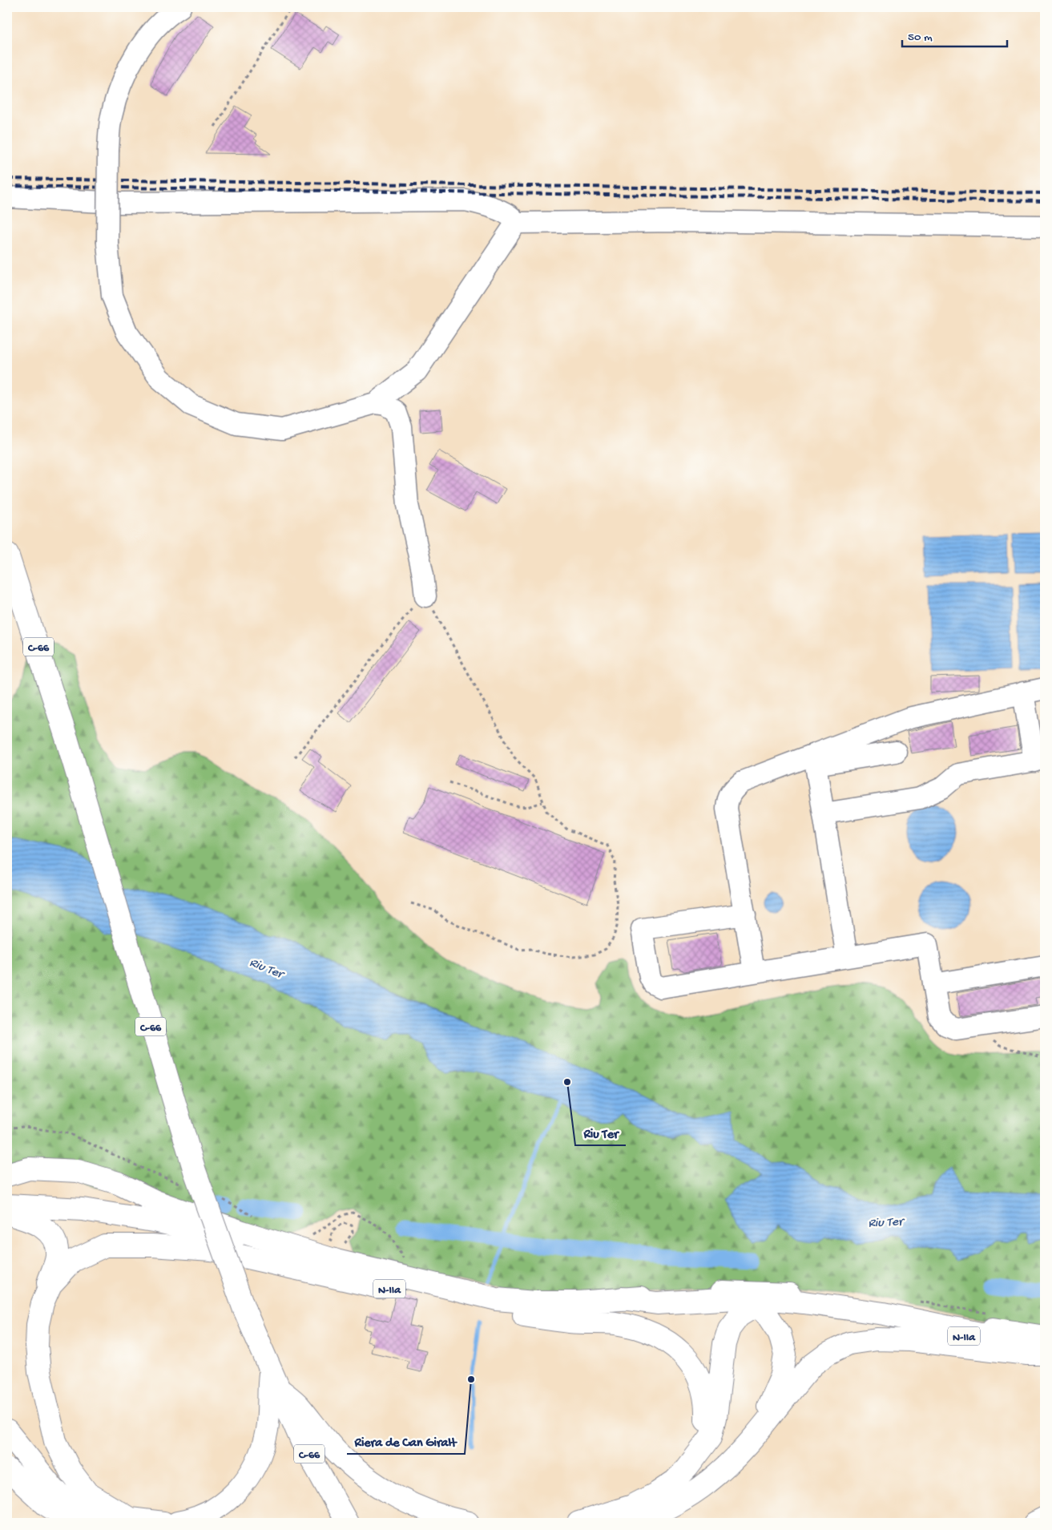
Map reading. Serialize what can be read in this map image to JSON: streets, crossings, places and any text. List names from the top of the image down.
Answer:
{
  "streets": {
    "main road": ["C-66", "N-IIa"]
  },
  "water": ["Riu Ter"],
  "places": ["Riu Ter", "Riera de Can Giralt"],
  "scale_bar": "50 m"
}
